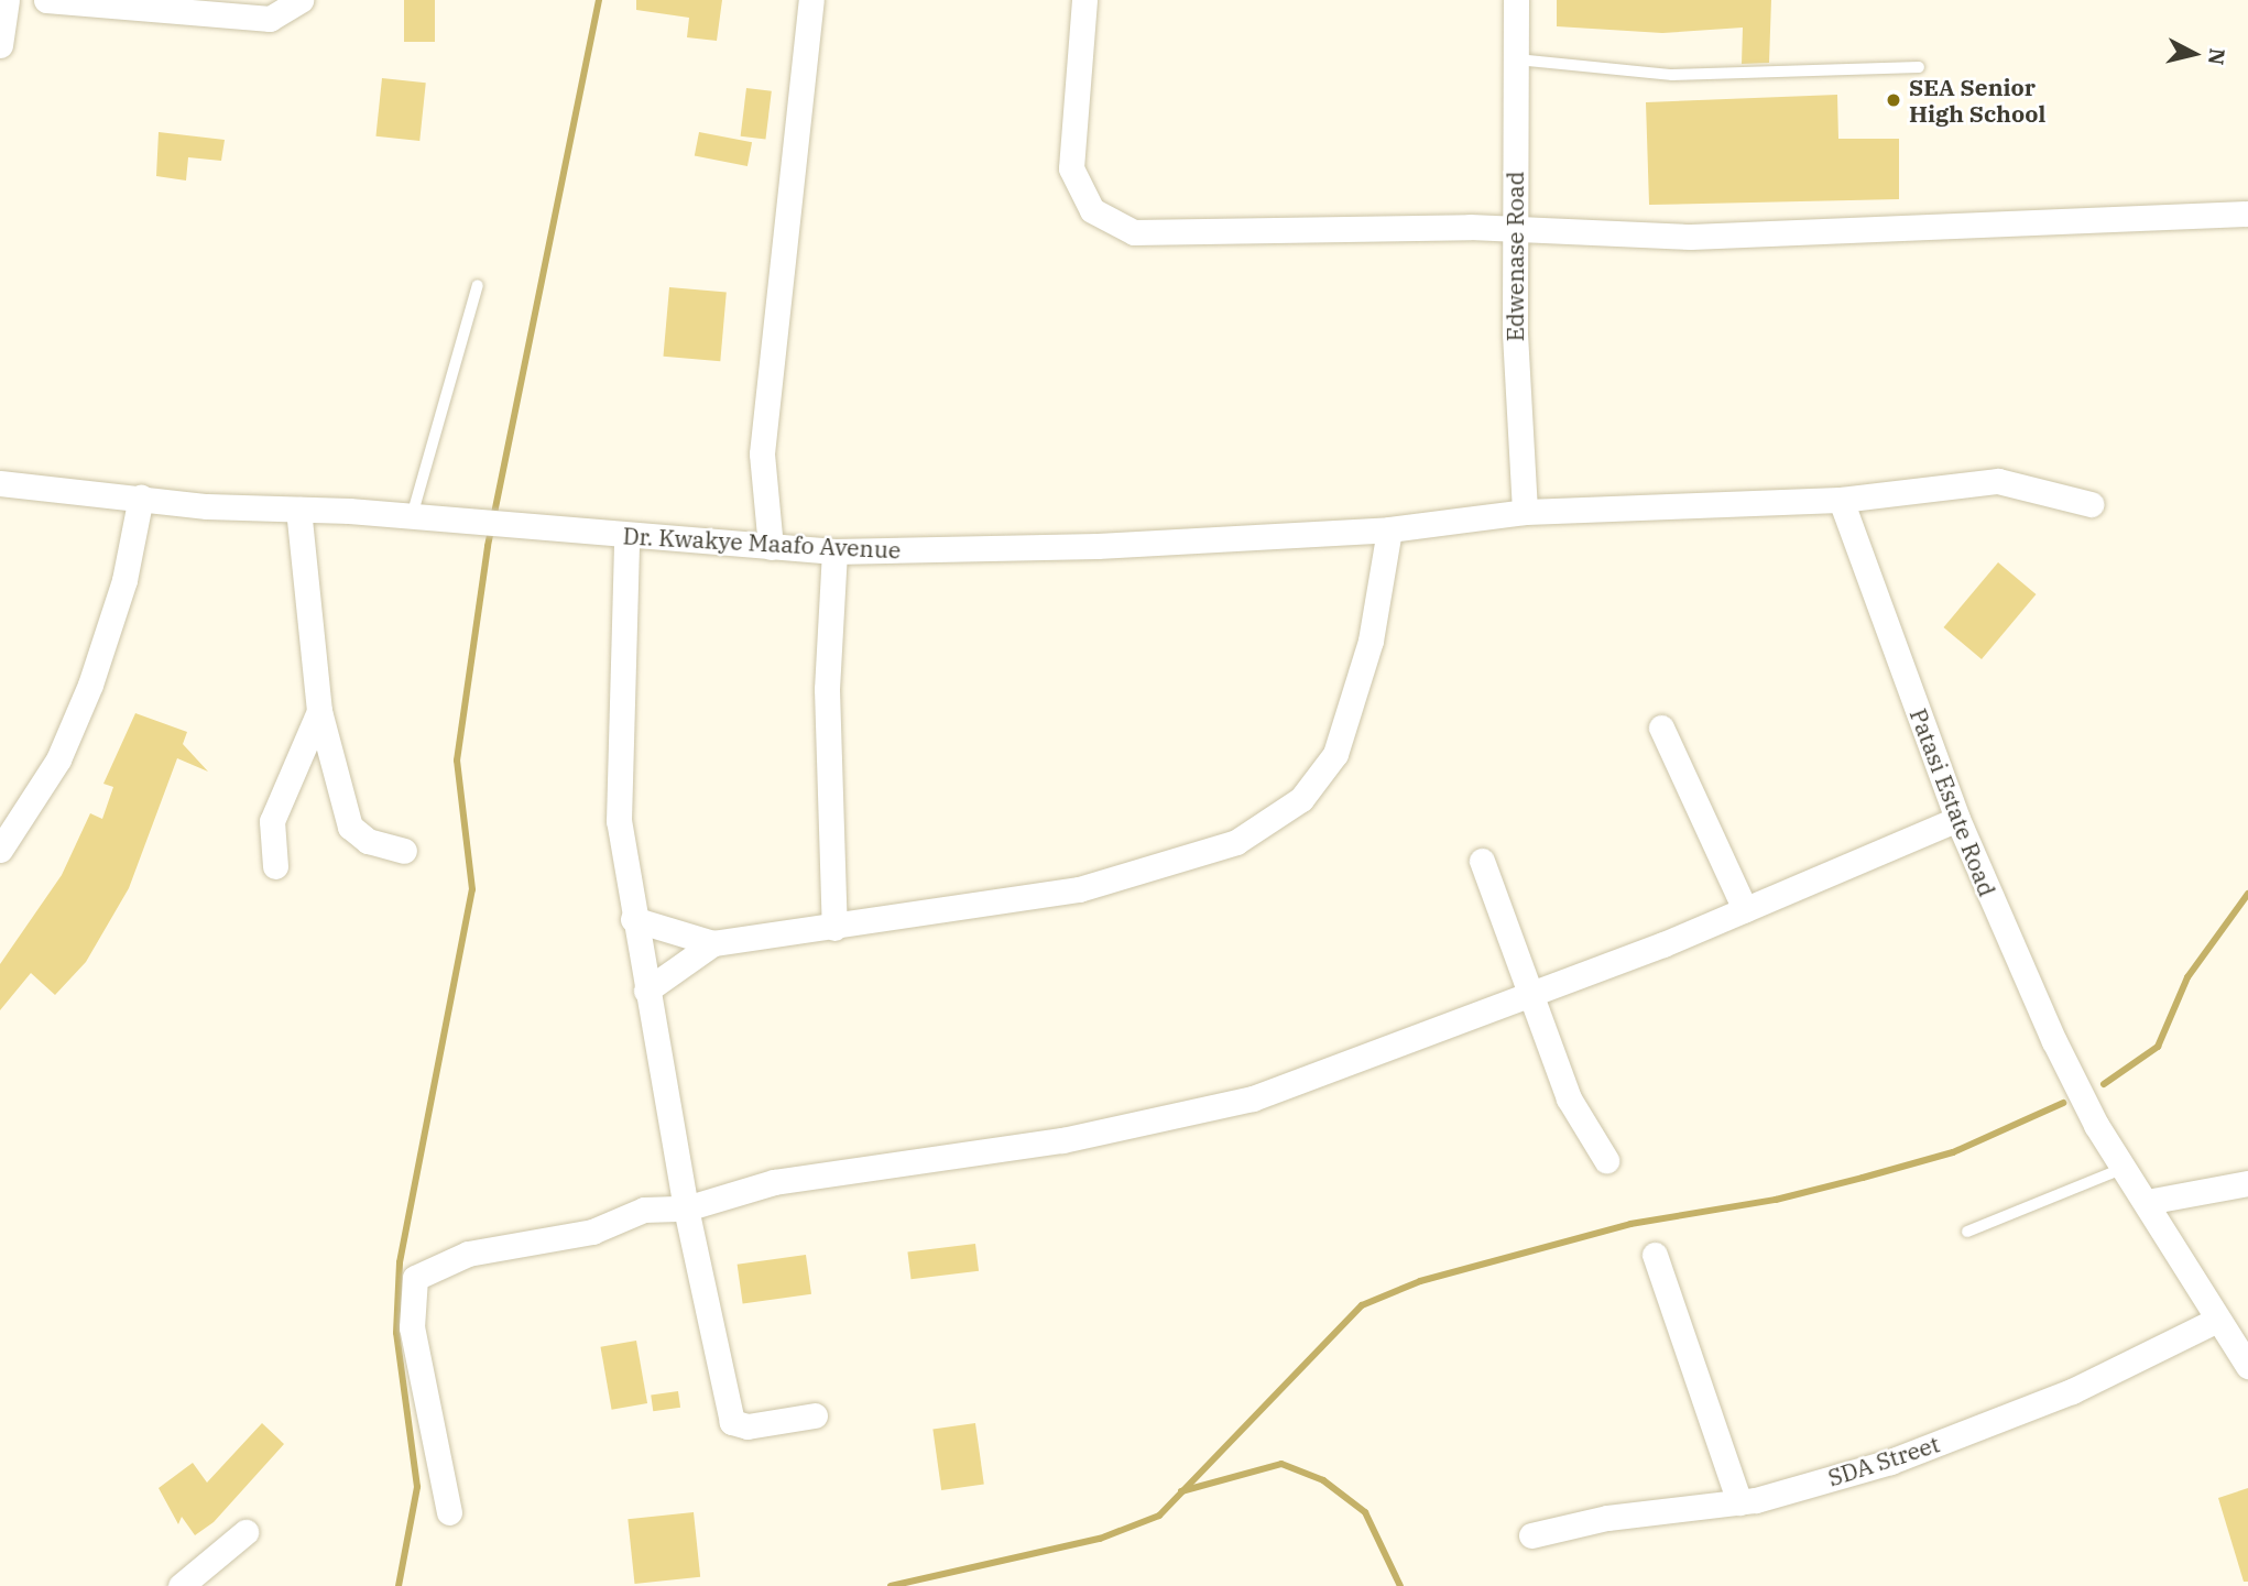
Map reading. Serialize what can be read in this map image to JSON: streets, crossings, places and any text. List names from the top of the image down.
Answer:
{
  "streets": {
    "street": [
      "Edwenase Road",
      "Dr. Kwakye Maafo Avenue",
      "Patasi Estate Road",
      "SDA Street"
    ]
  },
  "crossings": [
    ["Edwenase Road", "Dr. Kwakye Maafo Avenue"],
    ["Patasi Estate Road", "SDA Street"]
  ],
  "places": ["SEA Senior High School"],
  "north": "right"
}
